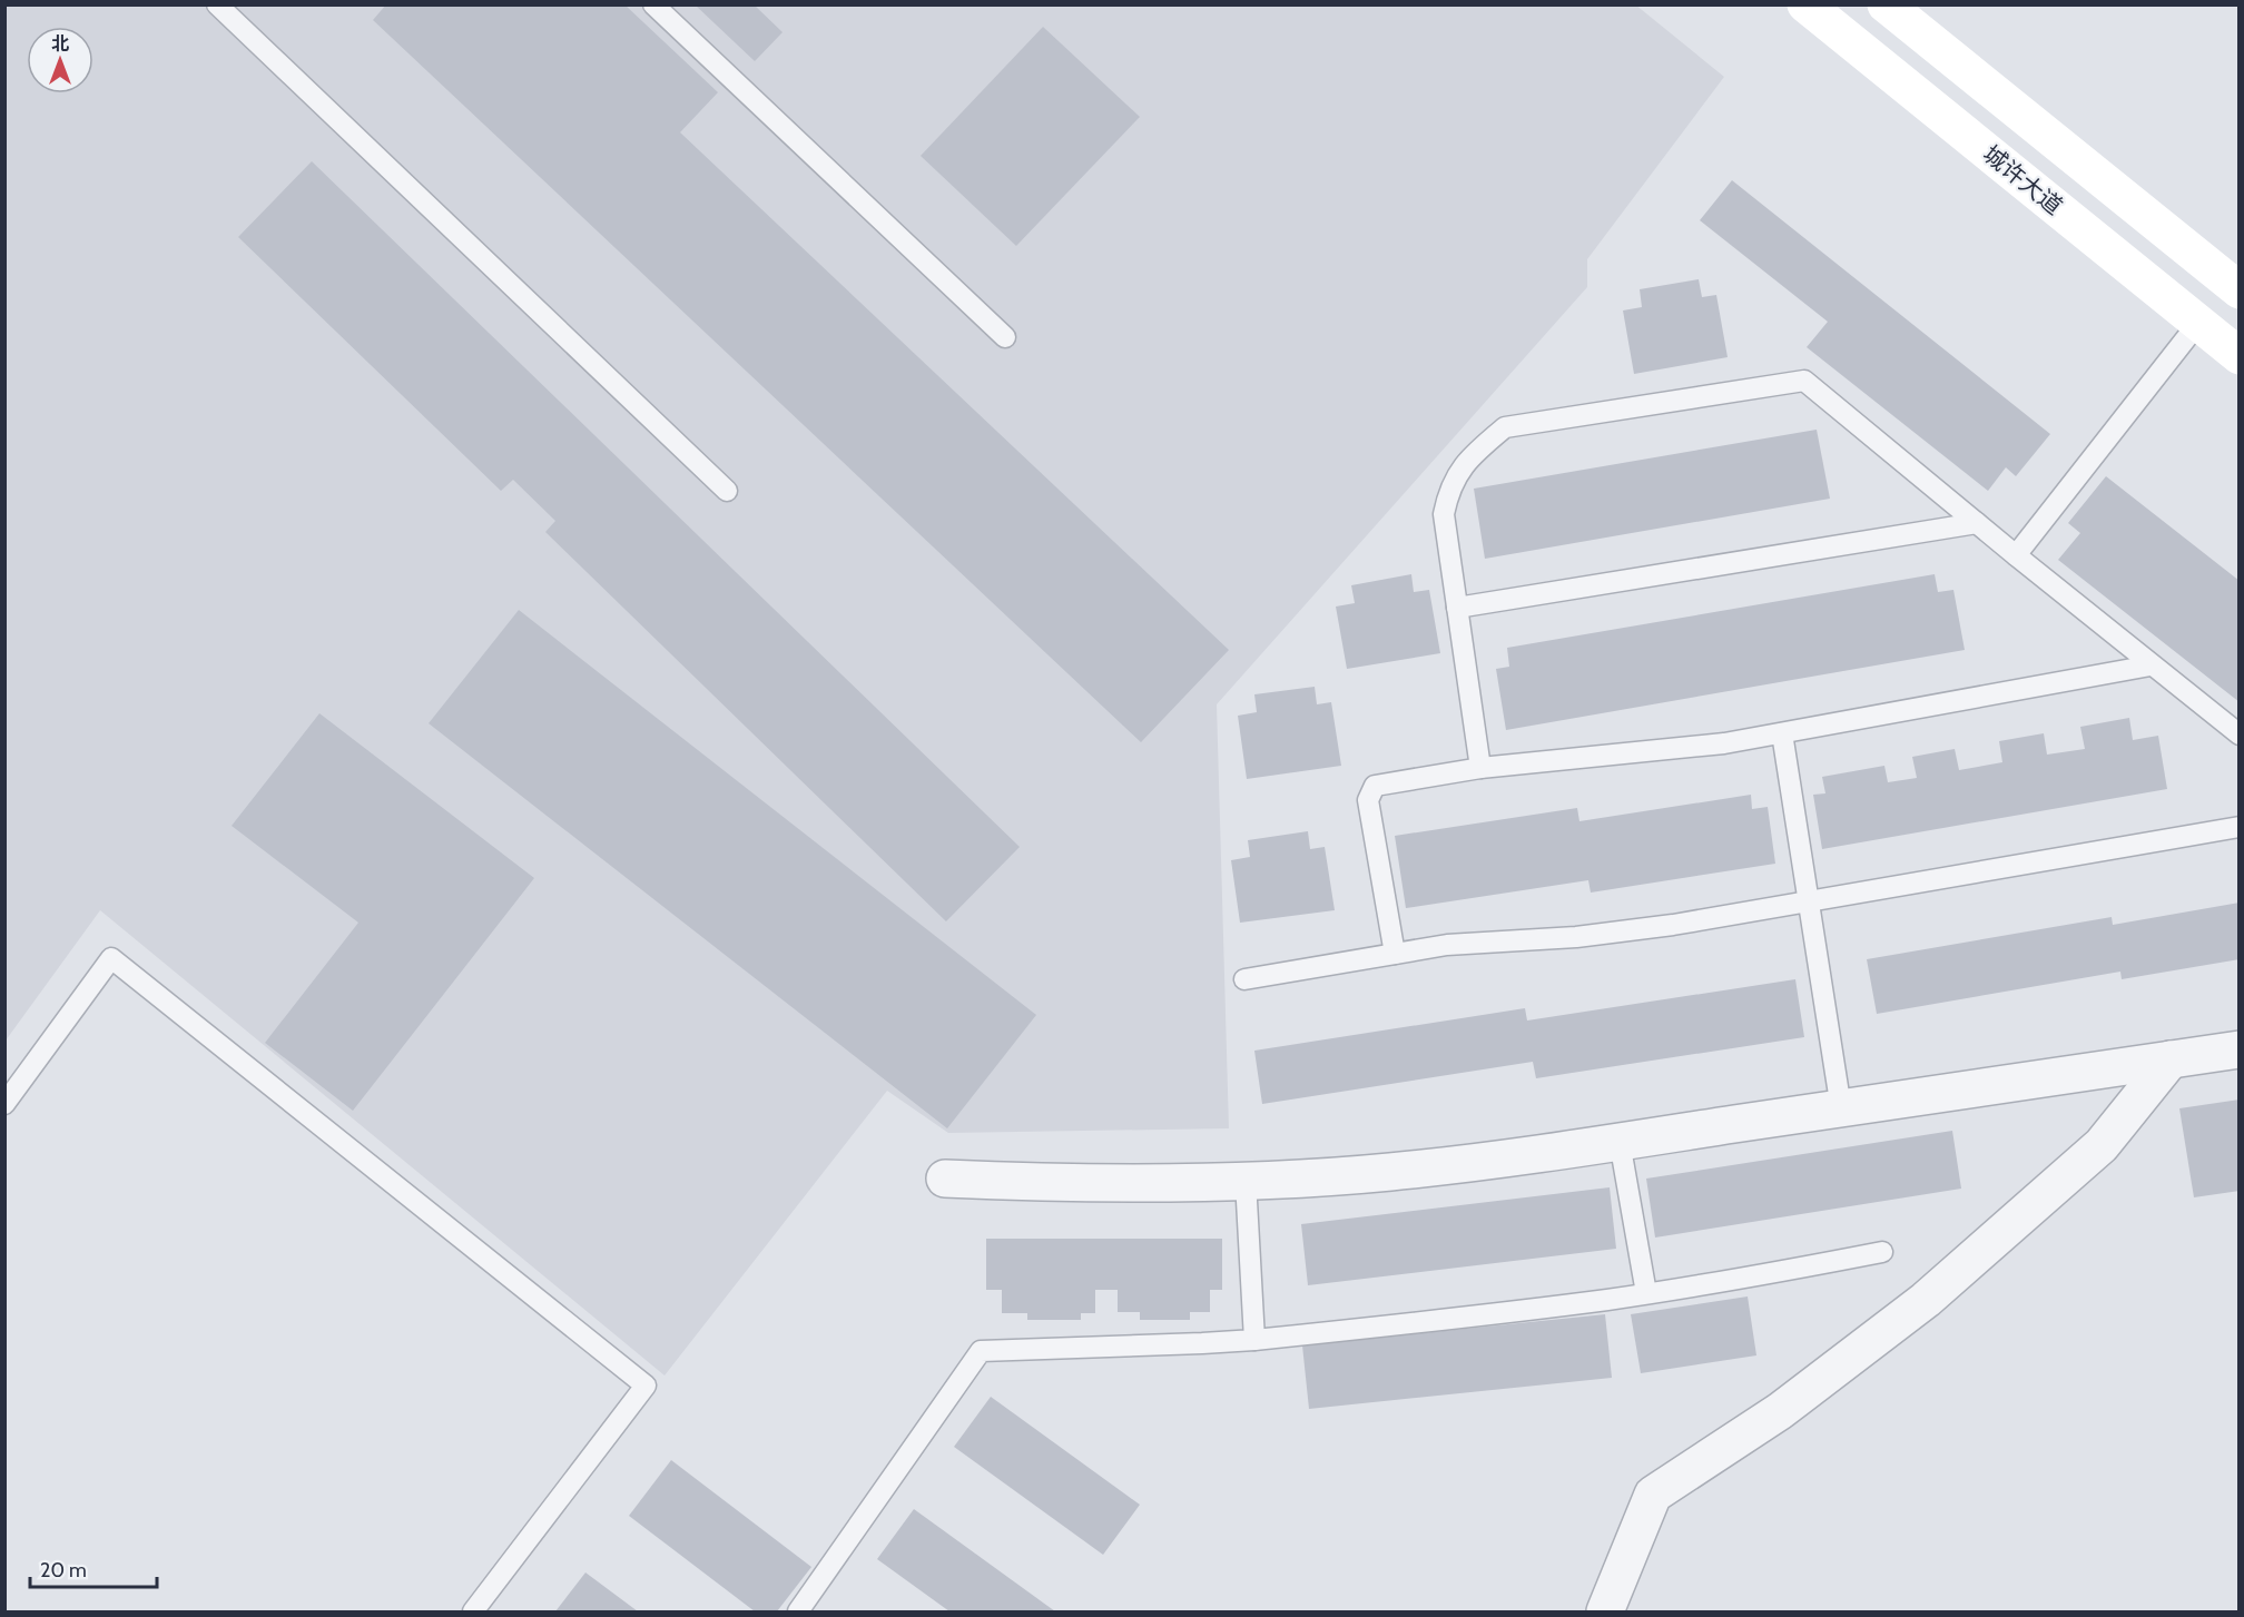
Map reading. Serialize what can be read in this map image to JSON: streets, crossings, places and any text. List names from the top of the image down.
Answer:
{
  "streets": {
    "main road": ["城许大道"]
  },
  "scale_bar": "20 m",
  "north": "top"
}
